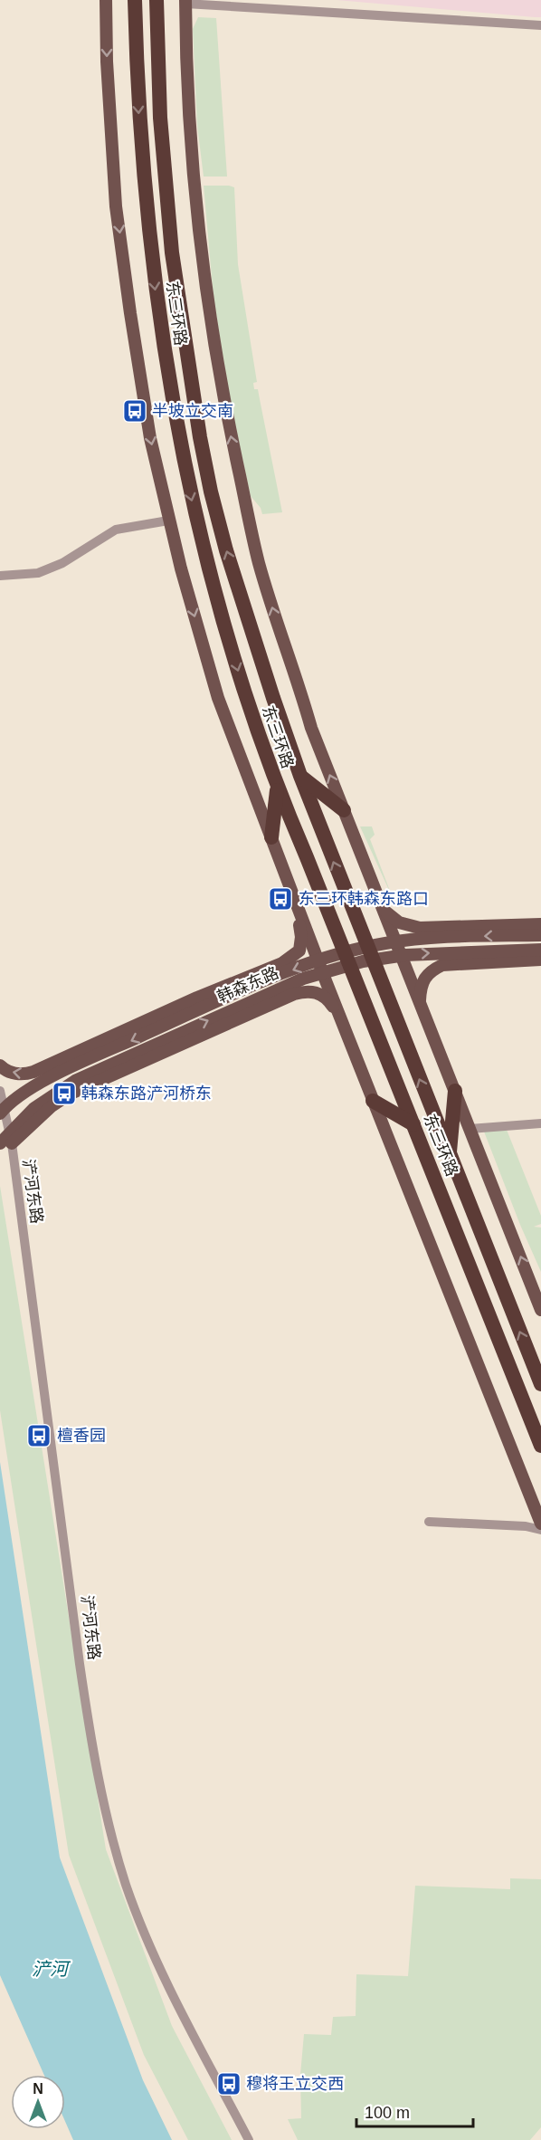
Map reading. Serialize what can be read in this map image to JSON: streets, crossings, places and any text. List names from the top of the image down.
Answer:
{
  "streets": {
    "highway": ["东三环路"],
    "main road": ["韩森东路"],
    "street": ["浐河东路"]
  },
  "crossings": [
    ["韩森东路", "浐河东路"]
  ],
  "water": ["浐河"],
  "places": {
    "bus stop": [
      "半坡立交南",
      "东三环韩森东路口",
      "韩森东路浐河桥东",
      "檀香园",
      "穆将王立交西"
    ]
  },
  "scale_bar": "100 m",
  "north": "top"
}
